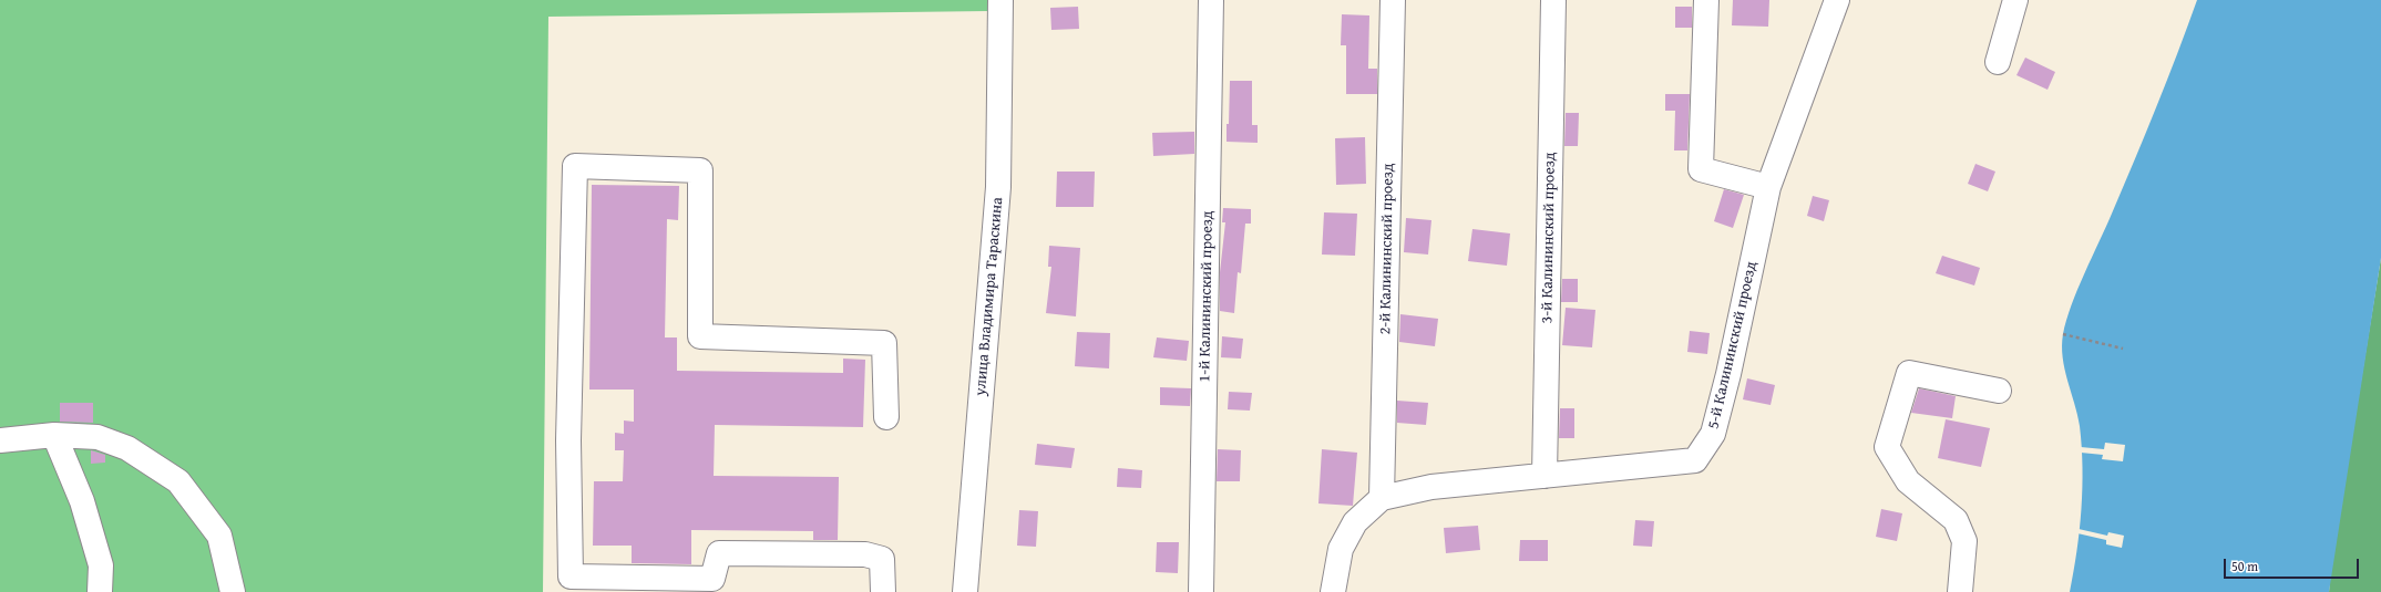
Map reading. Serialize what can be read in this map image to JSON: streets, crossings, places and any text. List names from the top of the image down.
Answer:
{
  "streets": {
    "street": [
      "3-й Калининский проезд",
      "2-й Калининский проезд",
      "улица Владимира Тараскина",
      "1-й Калининский проезд",
      "5-й Калининский проезд"
    ]
  },
  "crossings": [
    ["3-й Калининский проезд", "5-й Калининский проезд"],
    ["2-й Калининский проезд", "5-й Калининский проезд"]
  ],
  "scale_bar": "50 m"
}
